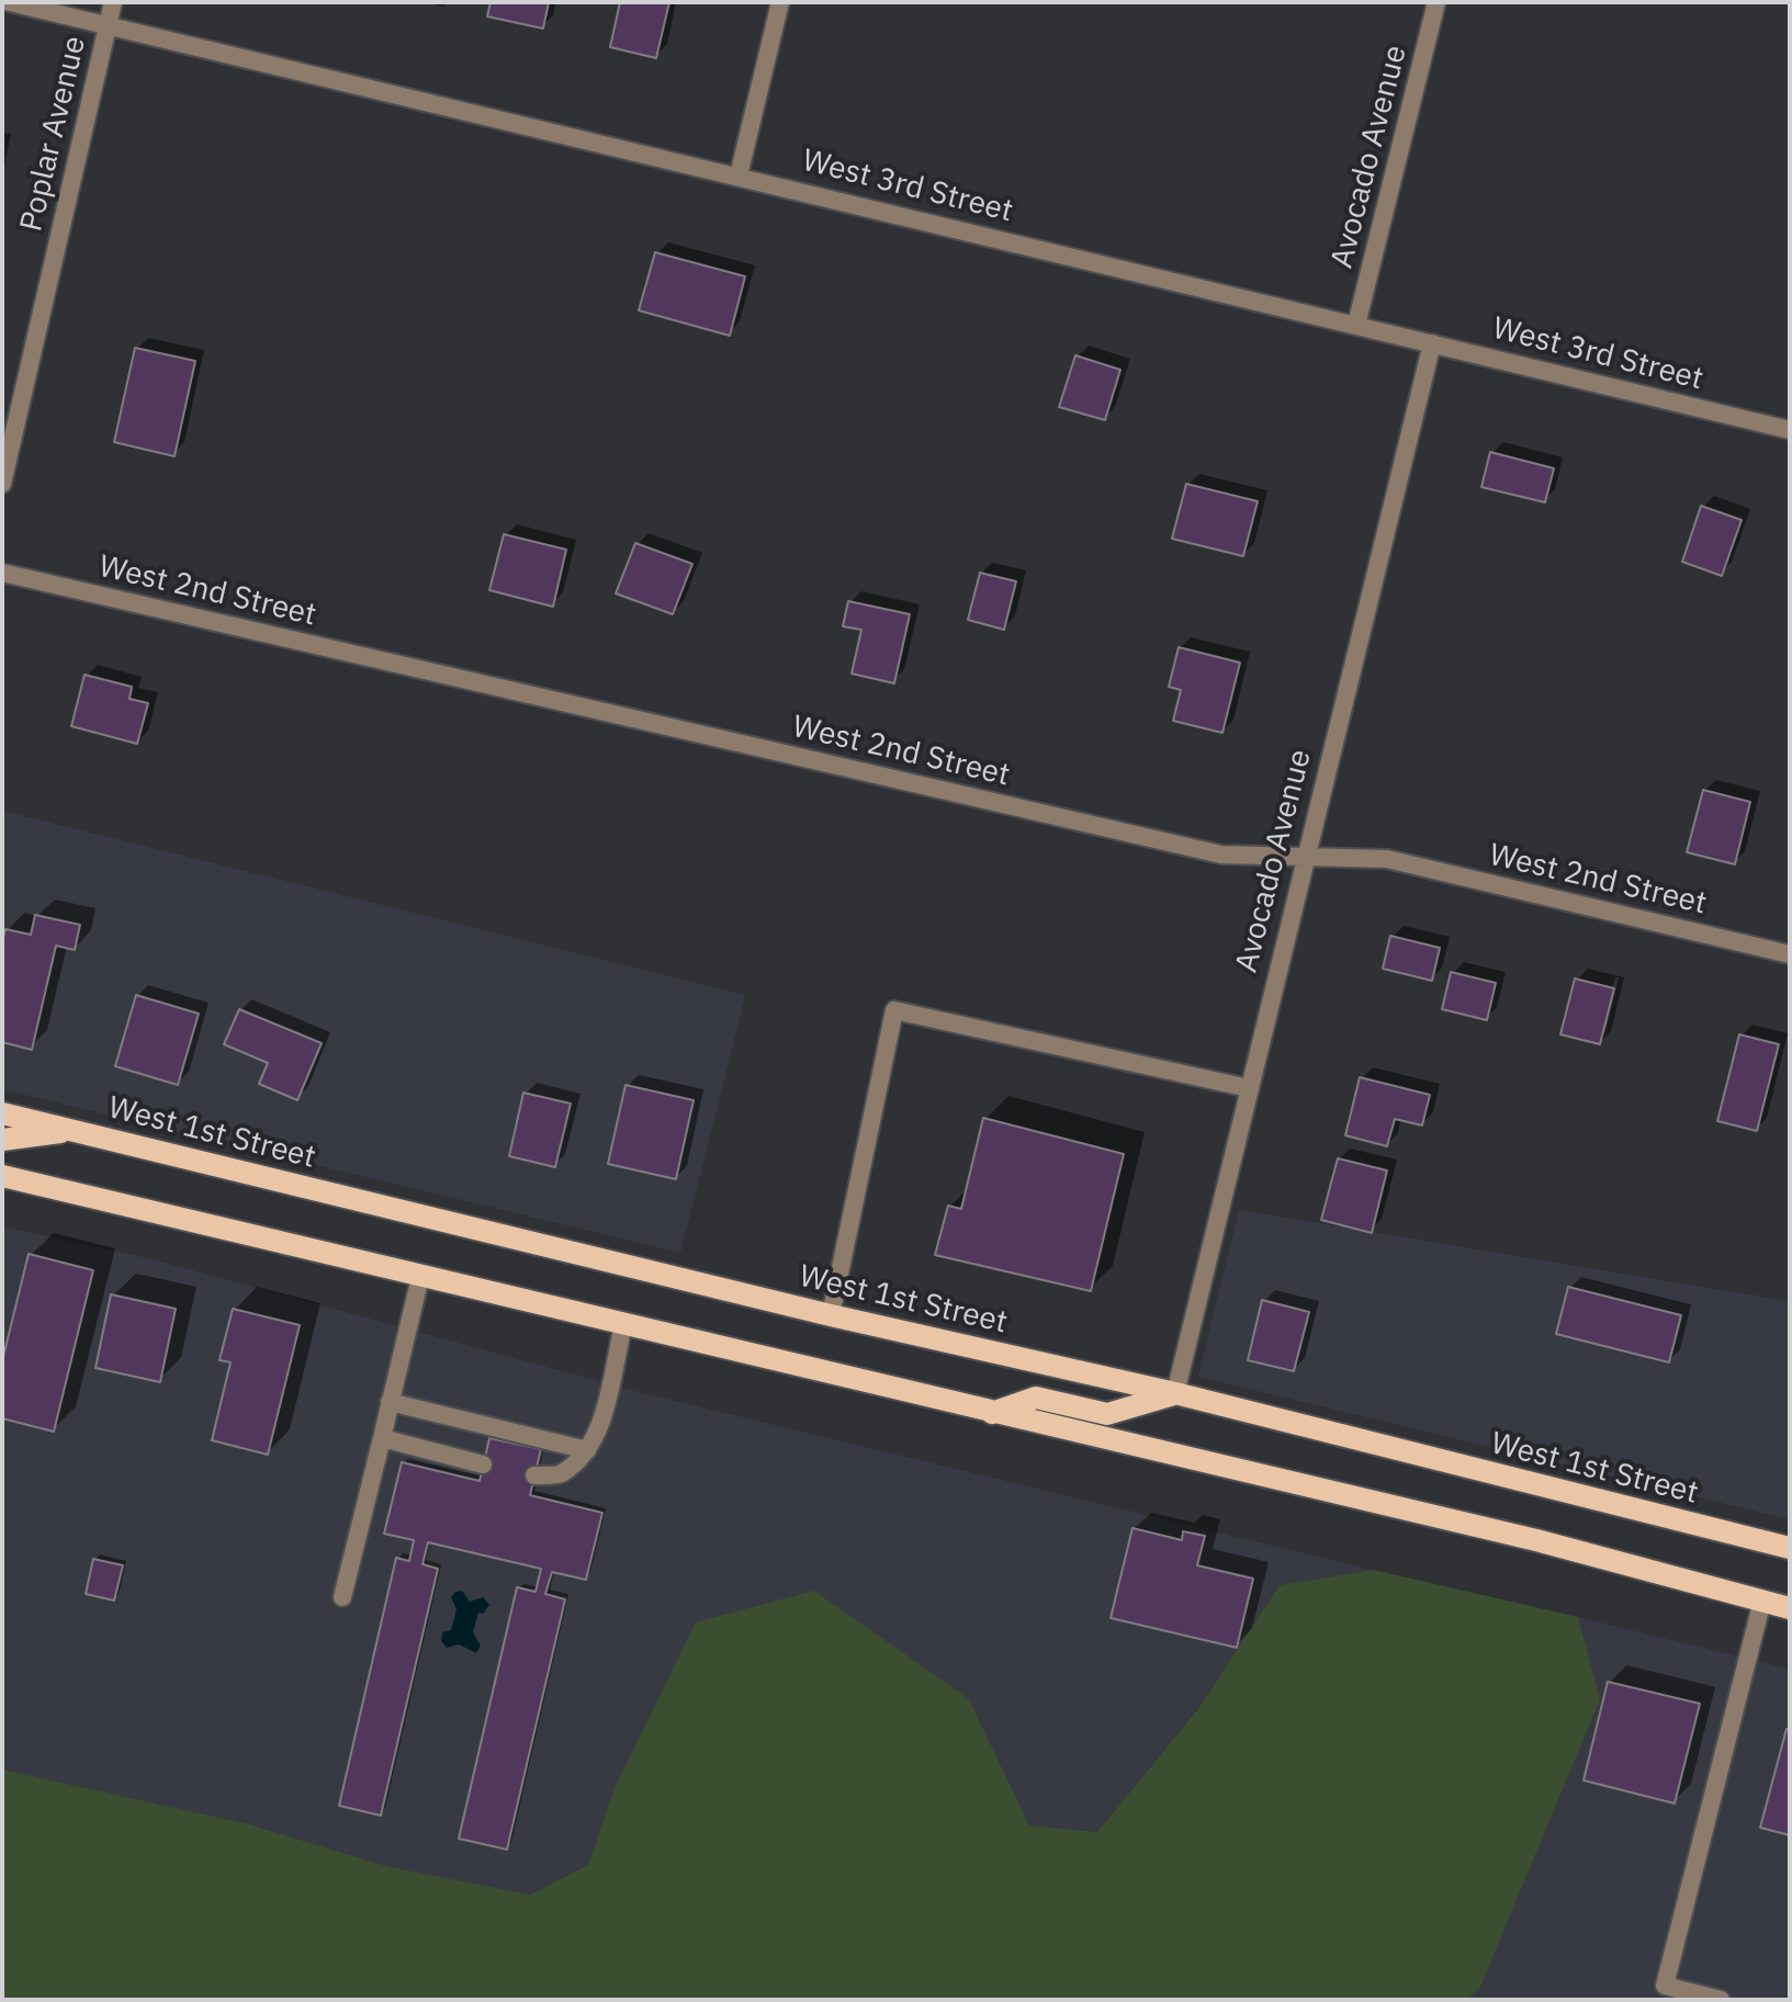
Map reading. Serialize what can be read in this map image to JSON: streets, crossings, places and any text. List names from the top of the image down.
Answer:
{
  "streets": {
    "main road": ["West 1st Street"],
    "street": [
      "Poplar Avenue",
      "Avocado Avenue",
      "West 3rd Street",
      "West 2nd Street"
    ]
  },
  "crossings": [
    ["Poplar Avenue", "West 3rd Street"],
    ["Avocado Avenue", "West 3rd Street"],
    ["Avocado Avenue", "West 2nd Street"],
    ["Avocado Avenue", "West 1st Street"]
  ]
}
